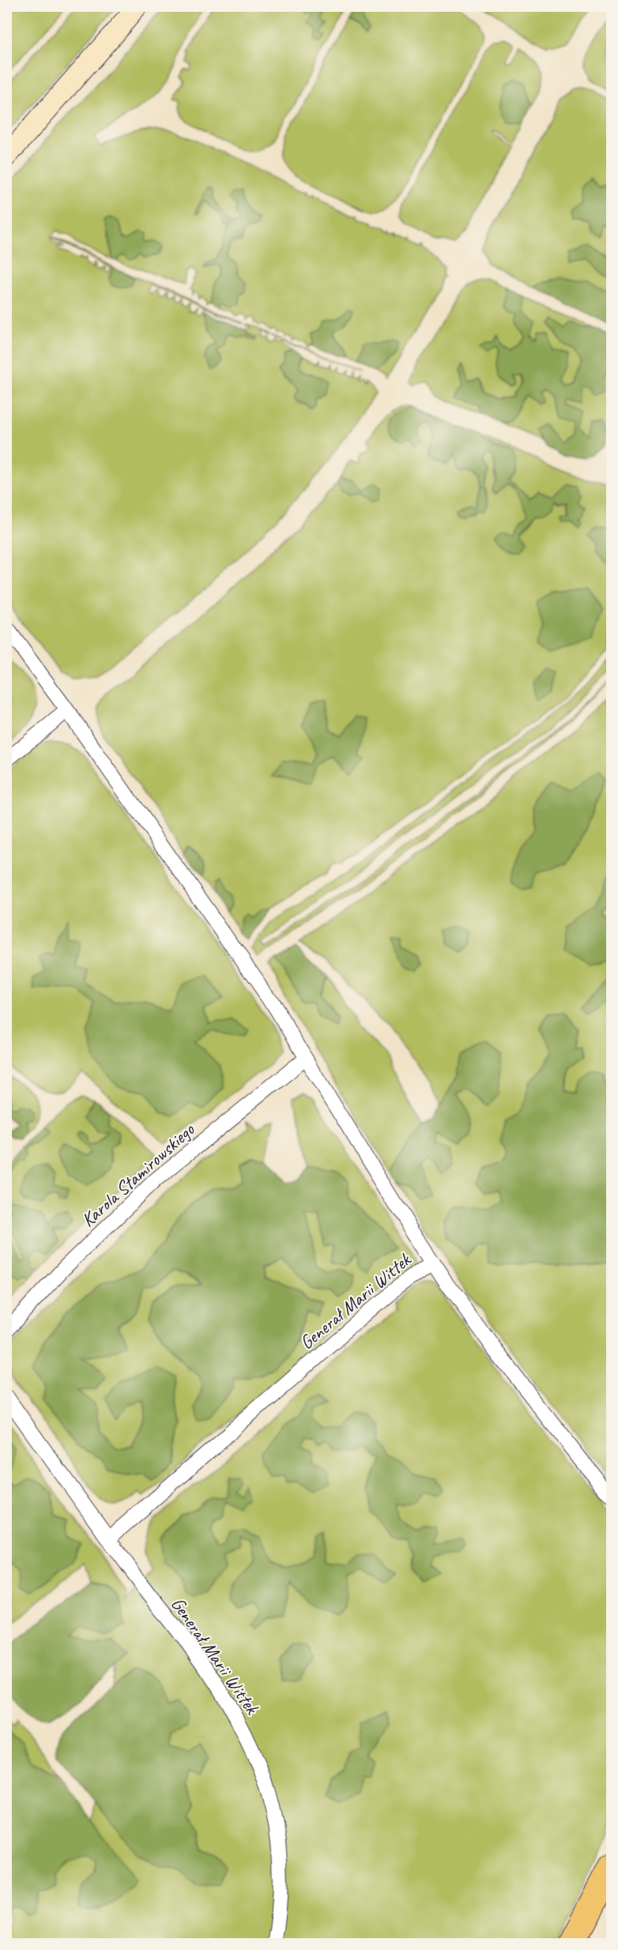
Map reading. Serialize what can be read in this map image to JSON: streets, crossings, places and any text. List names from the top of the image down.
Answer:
{
  "streets": {
    "street": ["Karola Stamirowskiego", "Generał Marii Wittek"]
  }
}
